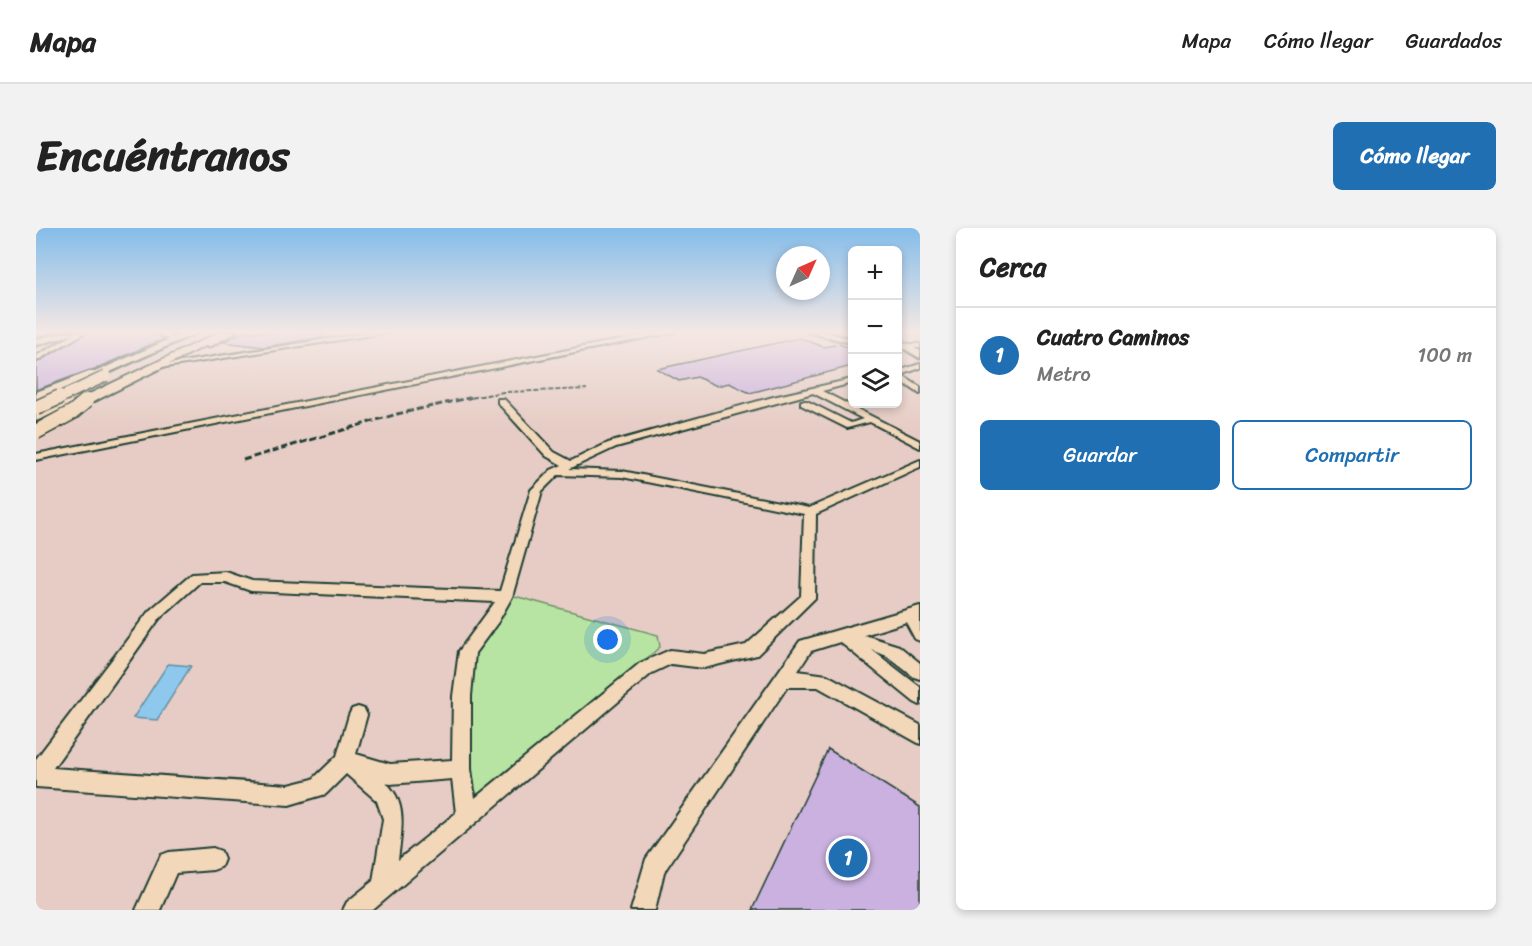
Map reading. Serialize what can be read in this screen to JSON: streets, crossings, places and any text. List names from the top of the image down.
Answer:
{
  "north": "top right",
  "page": {
    "header": "Mapa",
    "nav": ["Mapa", "Cómo llegar", "Guardados"],
    "title": "Encuéntranos",
    "buttons": [
      "Cómo llegar",
      ["Guardar", "Compartir"]
    ],
    "heading": "Cerca",
    "map_buttons": ["+", "−"],
    "list": [
      {
        "mark": "1",
        "name": "Cuatro Caminos",
        "note": "Metro",
        "value": "100 m"
      }
    ],
    "pins": "1"
  }
}
